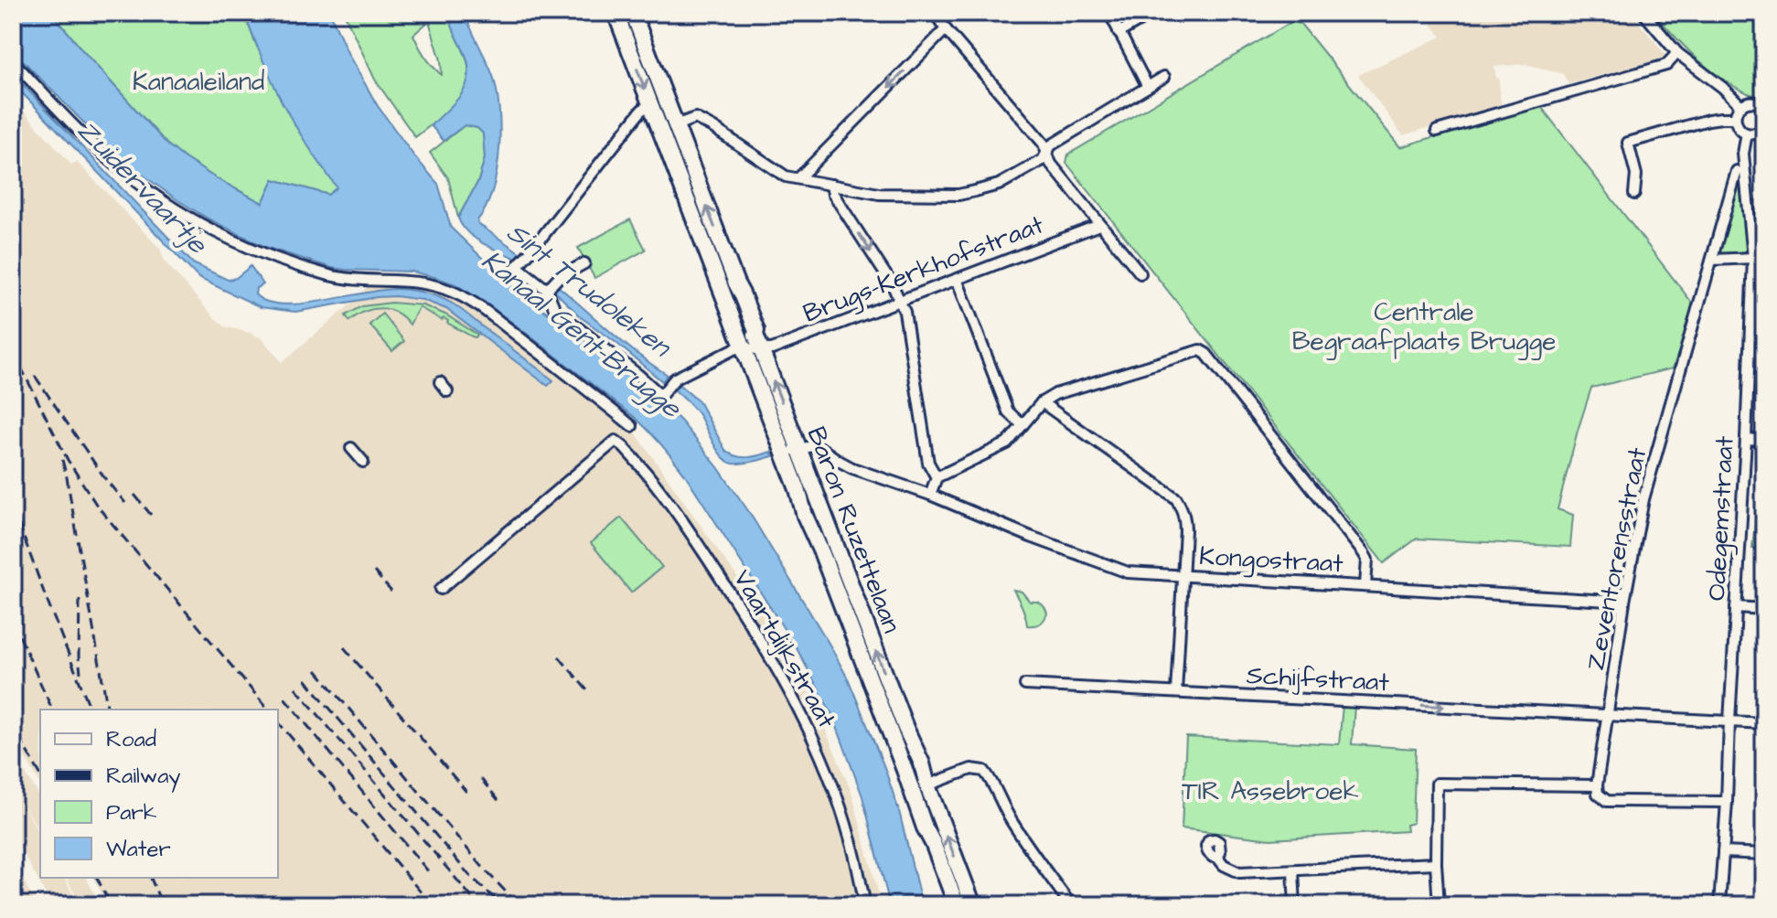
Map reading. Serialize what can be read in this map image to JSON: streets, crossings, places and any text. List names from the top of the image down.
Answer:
{
  "streets": {
    "main road": ["Baron Ruzettelaan"],
    "street": [
      "Brugs-Kerkhofstraat",
      "Odegemstraat",
      "Kongostraat",
      "Zeventorensstraat",
      "Vaartdijkstraat",
      "Schijfstraat"
    ]
  },
  "crossings": [
    ["Brugs-Kerkhofstraat", "Baron Ruzettelaan"],
    ["Odegemstraat", "Schijfstraat"],
    ["Baron Ruzettelaan", "Kongostraat"],
    ["Kongostraat", "Zeventorensstraat"],
    ["Zeventorensstraat", "Schijfstraat"]
  ],
  "one_way": ["Schijfstraat"],
  "water": ["Zuidervaartje", "Sint Trudoleken", "Kanaal Gent-Brugge"],
  "parks": ["Kanaaleiland", "Centrale Begraafplaats Brugge", "TIR Assebroek"],
  "legend": [
    "Road",
    "Railway",
    "Park",
    "Water"
  ]
}
